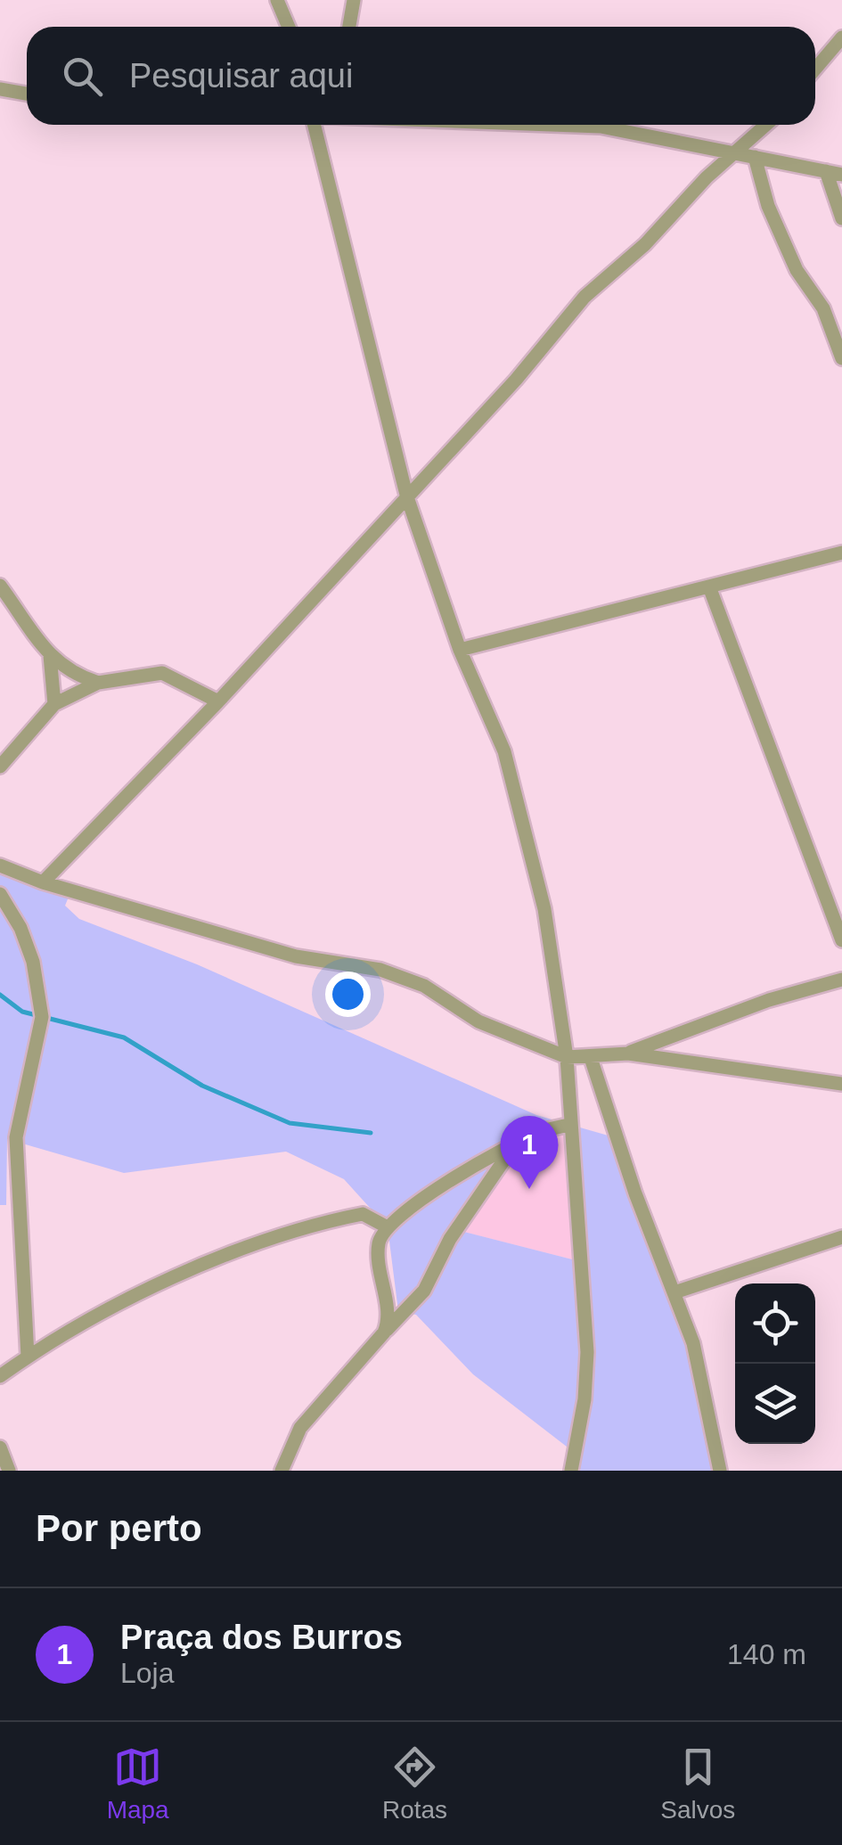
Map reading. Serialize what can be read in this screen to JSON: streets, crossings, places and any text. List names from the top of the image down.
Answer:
{
  "page": {
    "search": "Pesquisar aqui",
    "pins": "1",
    "heading": "Por perto",
    "list": [
      {
        "mark": "1",
        "name": "Praça dos Burros",
        "note": "Loja",
        "value": "140 m"
      }
    ],
    "nav": ["Mapa", "Rotas", "Salvos"]
  }
}
